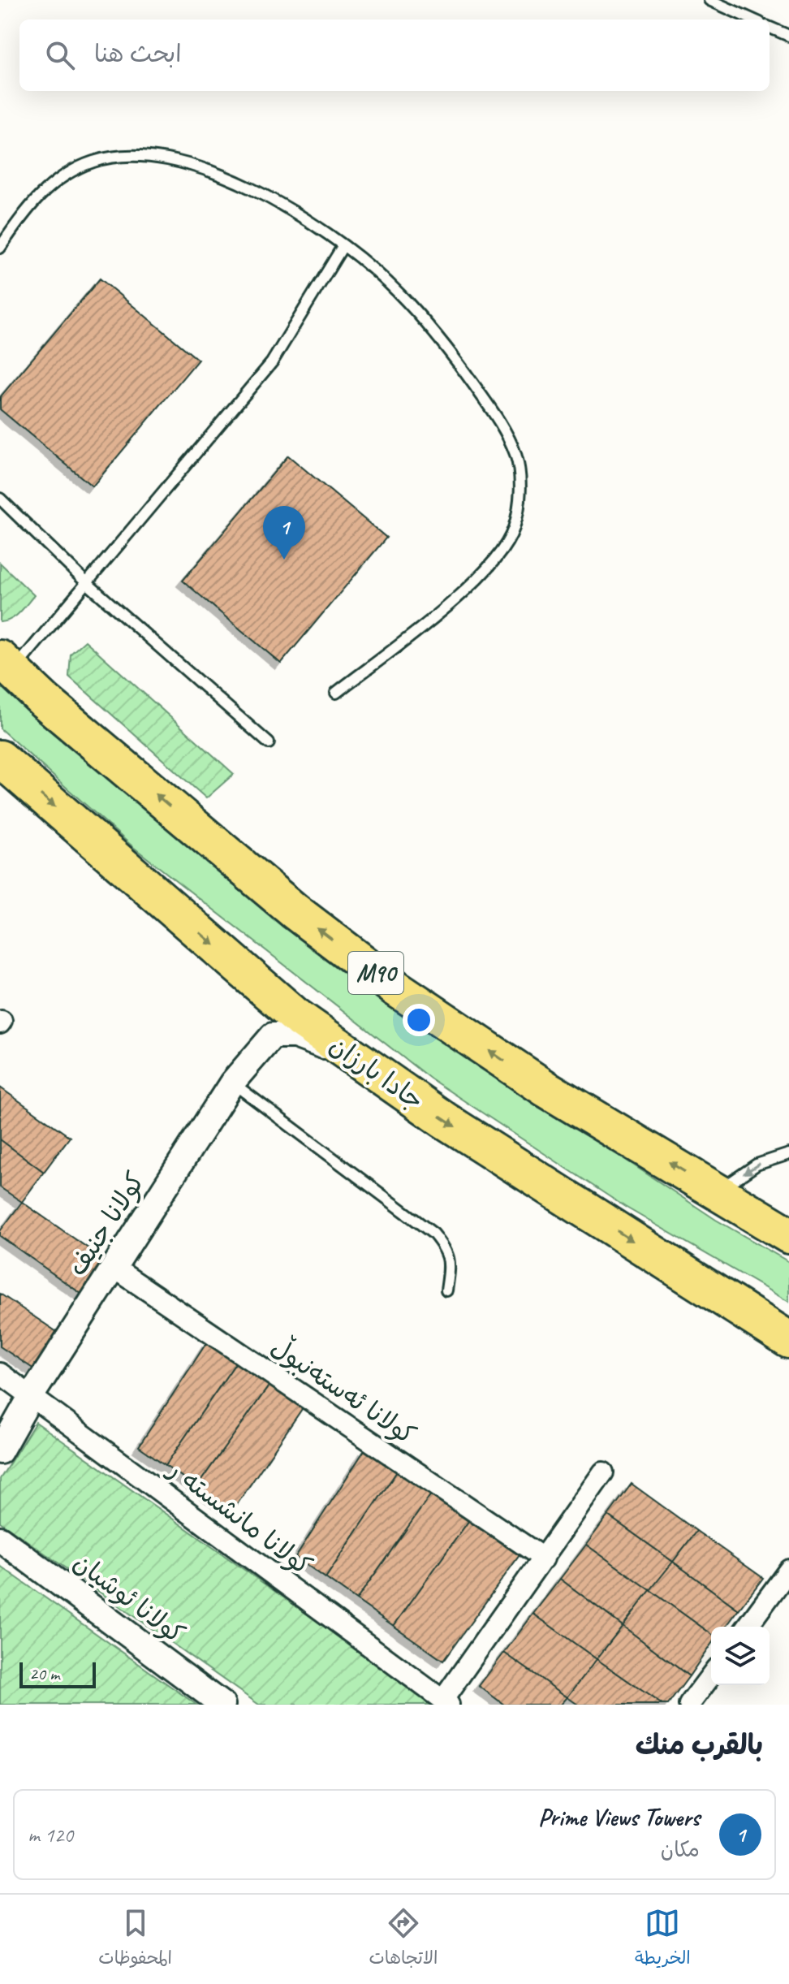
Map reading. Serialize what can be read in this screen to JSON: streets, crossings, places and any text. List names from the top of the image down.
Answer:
{
  "streets": {
    "highway": ["M90", "جادا بارزان"],
    "street": [
      "كولانا جنيف",
      "كولانا ئەستەنبوڵ",
      "كولانا مانشسته ر",
      "كولانا ئوشيان"
    ]
  },
  "crossings": [
    ["كولانا جنيف", "كولانا ئەستەنبوڵ"],
    ["كولانا جنيف", "كولانا مانشسته ر"]
  ],
  "scale_bar": "20 m",
  "page": {
    "search": "ابحث هنا",
    "pins": "1",
    "scale": "20 m",
    "heading": "بالقرب منك",
    "list": [
      {
        "mark": "1",
        "name": "Prime Views Towers",
        "note": "مكان",
        "value": "120 m"
      }
    ],
    "nav": ["الخريطة", "الاتجاهات", "المحفوظات"]
  }
}
